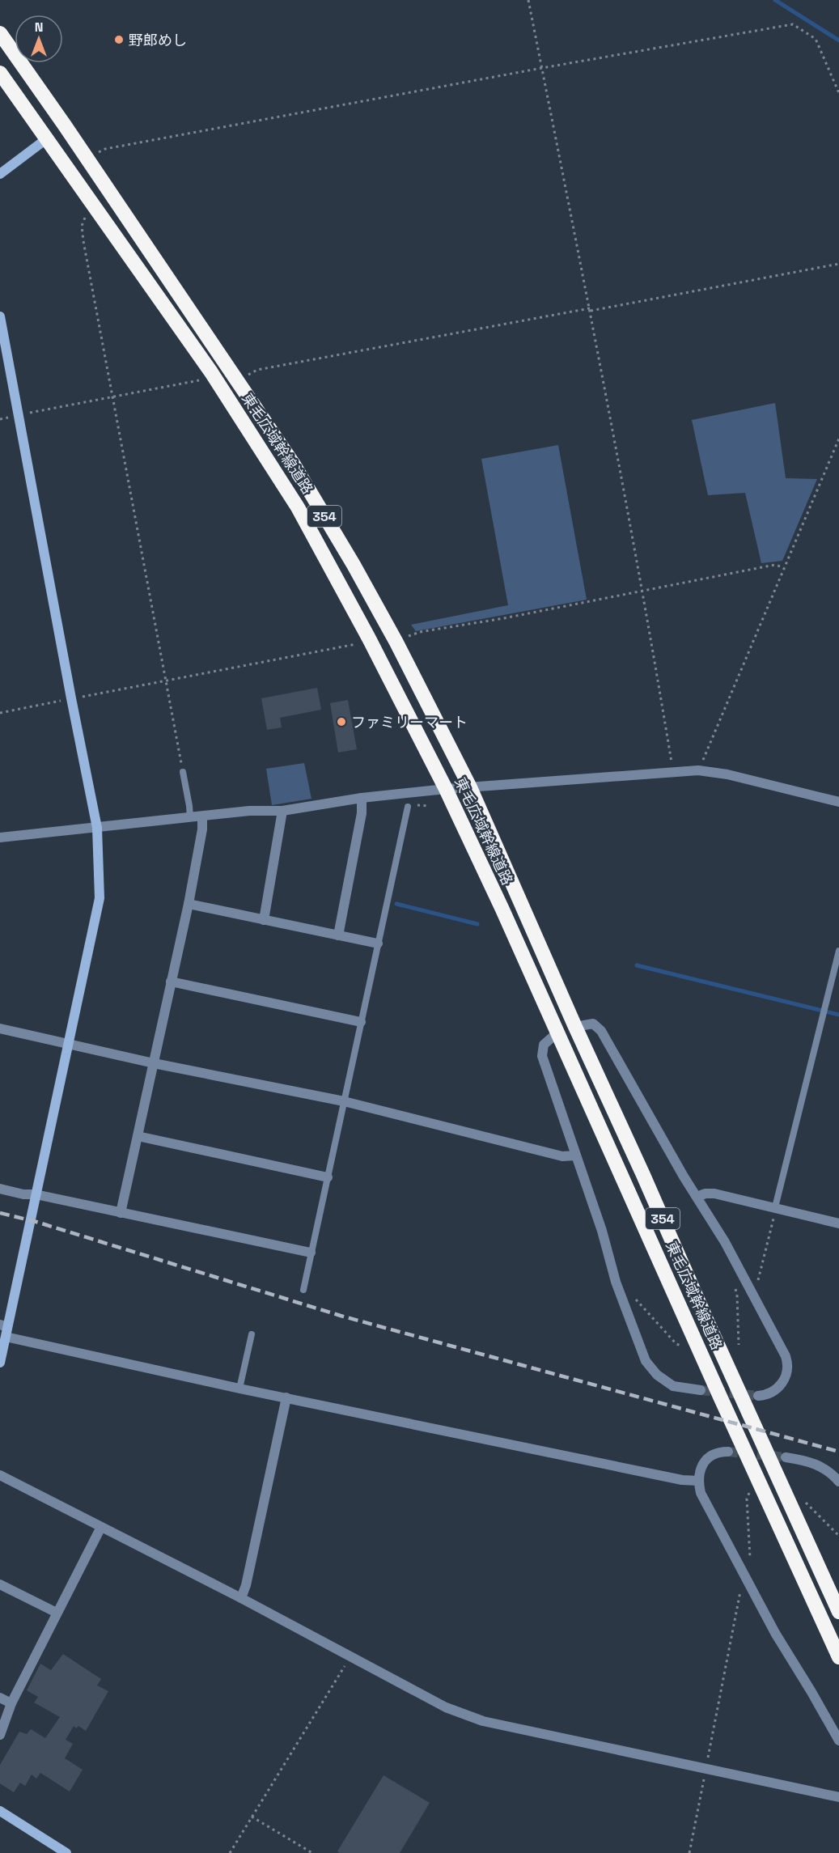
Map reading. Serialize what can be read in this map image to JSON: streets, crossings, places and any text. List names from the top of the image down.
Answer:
{
  "streets": {
    "highway": ["東毛広域幹線道路", "354"]
  },
  "places": ["野郎めし", "ファミリーマート"],
  "north": "top"
}
